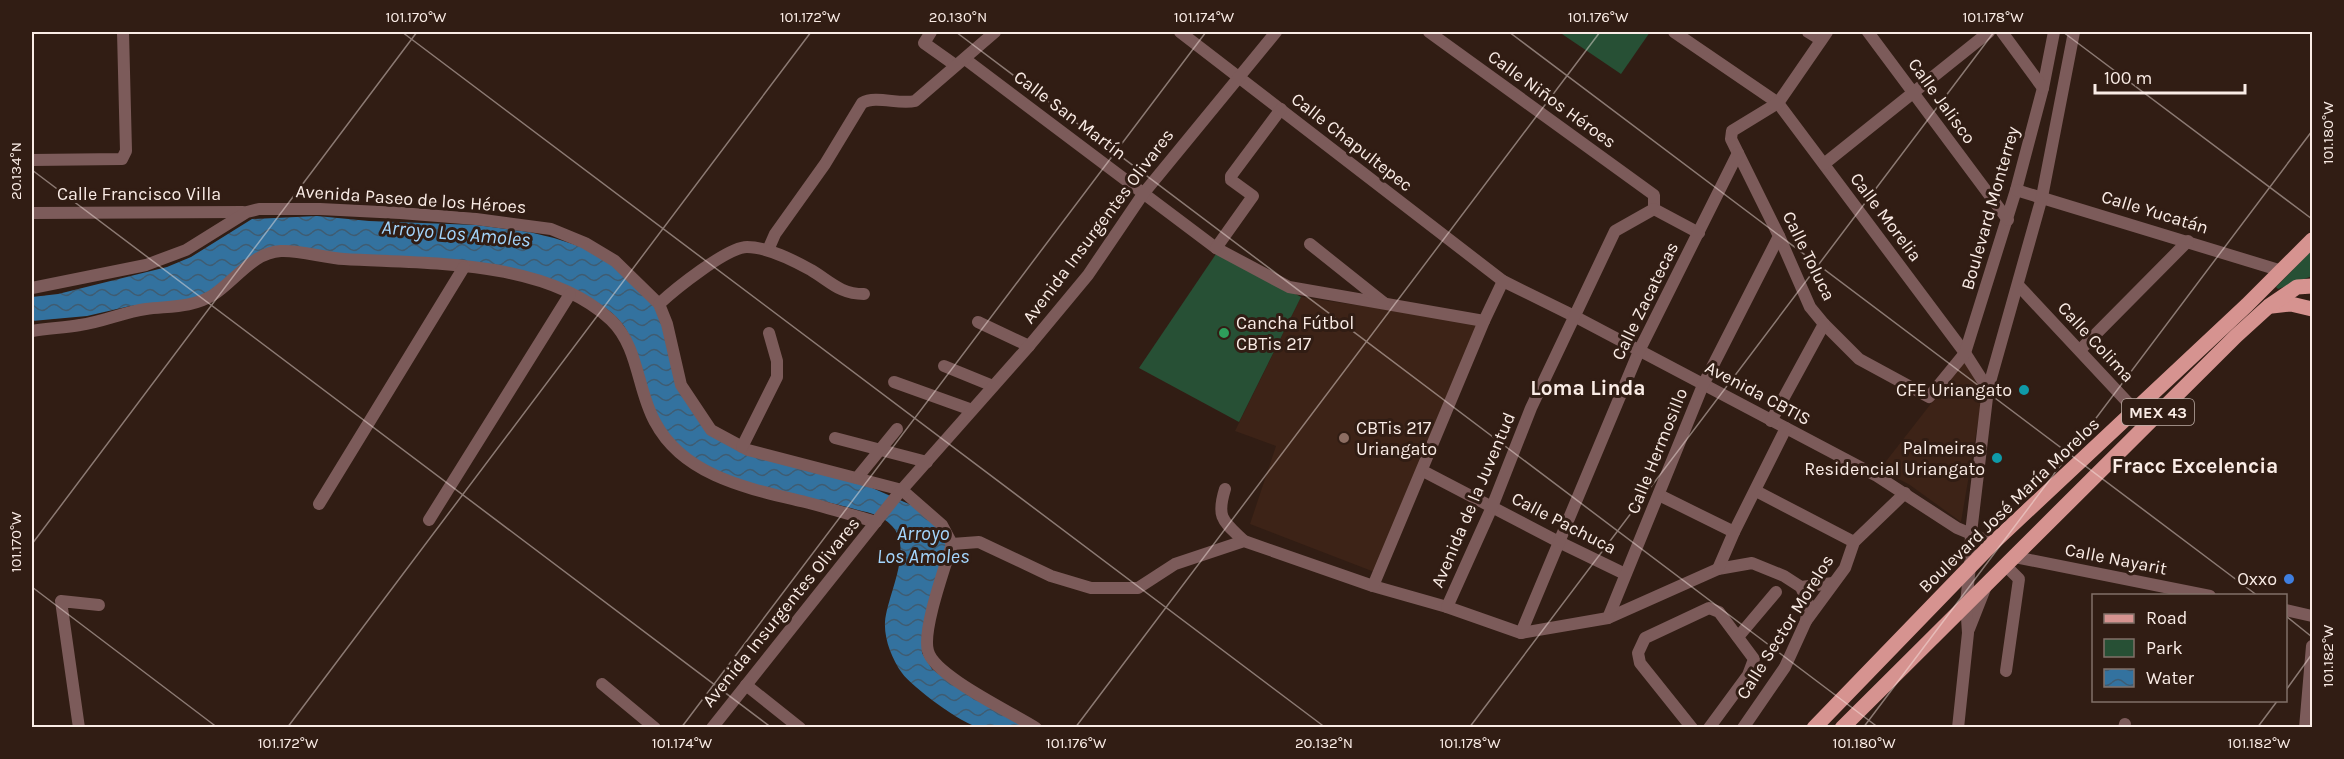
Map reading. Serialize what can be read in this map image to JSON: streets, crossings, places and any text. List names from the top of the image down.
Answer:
{
  "streets": {
    "main road": ["MEX 43", "Boulevard José María Morelos"],
    "street": [
      "Calle Niños Héroes",
      "Calle Jalisco",
      "Calle San Martín",
      "Calle Chapultepec",
      "Calle Francisco Villa",
      "Avenida Paseo de los Héroes",
      "Boulevard Monterrey",
      "Calle Yucatán",
      "Calle Morelia",
      "Avenida Insurgentes Olivares",
      "Calle Toluca",
      "Calle Zacatecas",
      "Calle Colima",
      "Avenida CBTIS",
      "Calle Hermosillo",
      "Avenida de la Juventud",
      "Calle Pachuca",
      "Calle Nayarit",
      "Calle Sector Morelos"
    ]
  },
  "crossings": [
    ["Calle Niños Héroes", "Avenida de la Juventud"],
    ["Calle Jalisco", "Boulevard Monterrey"],
    ["Calle San Martín", "Avenida Insurgentes Olivares"],
    ["Calle Chapultepec", "Avenida Insurgentes Olivares"],
    ["Calle Chapultepec", "Avenida CBTIS"],
    ["Calle Francisco Villa", "Avenida Paseo de los Héroes"],
    ["Avenida Paseo de los Héroes", "Avenida Insurgentes Olivares"],
    ["Boulevard Monterrey", "Calle Yucatán"],
    ["Boulevard Monterrey", "Calle Morelia"],
    ["Boulevard Monterrey", "Calle Toluca"],
    ["Calle Yucatán", "Boulevard José María Morelos"],
    ["Calle Morelia", "Calle Toluca"],
    ["Calle Toluca", "Calle Zacatecas"],
    ["Calle Toluca", "Calle Hermosillo"],
    ["Calle Zacatecas", "Avenida CBTIS"],
    ["Calle Zacatecas", "Calle Pachuca"],
    ["Calle Colima", "Boulevard José María Morelos"],
    ["Avenida CBTIS", "Calle Hermosillo"],
    ["Avenida CBTIS", "Avenida de la Juventud"],
    ["Avenida CBTIS", "Boulevard José María Morelos"],
    ["Avenida CBTIS", "Calle Sector Morelos"],
    ["Calle Hermosillo", "Calle Pachuca"],
    ["Avenida de la Juventud", "Calle Pachuca"],
    ["Boulevard José María Morelos", "Calle Nayarit"]
  ],
  "districts": ["Loma Linda", "Fracc Excelencia"],
  "water": ["Arroyo Los Amoles"],
  "places": [
    "Cancha Fútbol CBTis 217",
    "CFE Uriangato",
    "CBTis 217 Uriangato",
    "Palmeiras Residencial Uriangato",
    "Oxxo"
  ],
  "legend": ["Road", "Park", "Water"],
  "scale_bar": "100 m",
  "coordinates": [
    "101.170°W",
    "101.172°W",
    "20.130°N",
    "101.174°W",
    "101.176°W",
    "101.178°W",
    "101.180°W",
    "20.134°N",
    "101.182°W",
    "20.132°N"
  ]
}
